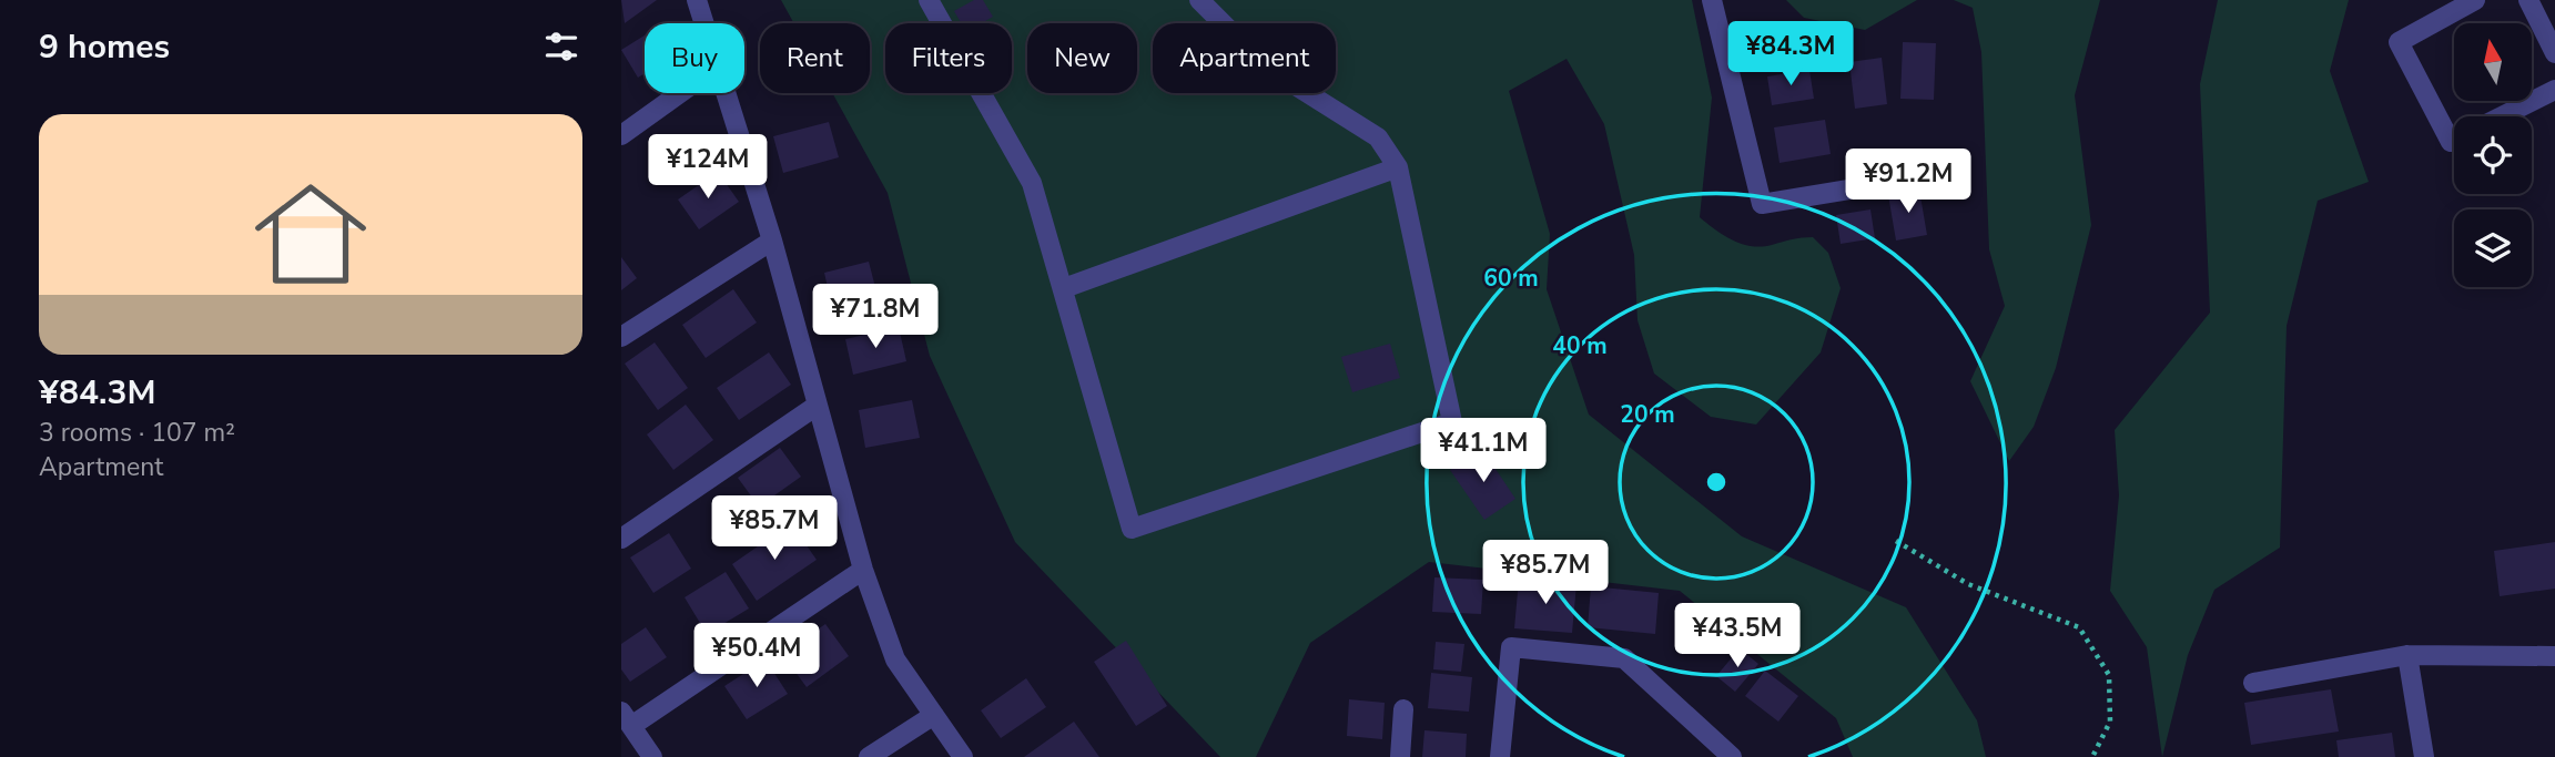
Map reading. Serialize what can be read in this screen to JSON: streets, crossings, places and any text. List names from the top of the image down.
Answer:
{
  "north": "top",
  "page": {
    "heading": "9 homes",
    "price": [
      "¥84.3M",
      "¥124M",
      "¥91.2M",
      "¥71.8M",
      "¥41.1M",
      "¥85.7M",
      "¥85.7M",
      "¥43.5M",
      "¥50.4M"
    ],
    "chip": [
      "Buy",
      "Rent",
      "Filters",
      "New",
      "Apartment"
    ],
    "list": [
      {
        "name": "¥84.3M",
        "note": "3 rooms · 107 m² · Apartment"
      }
    ]
  },
  "rings": ["60 m", "40 m", "20 m"]
}
